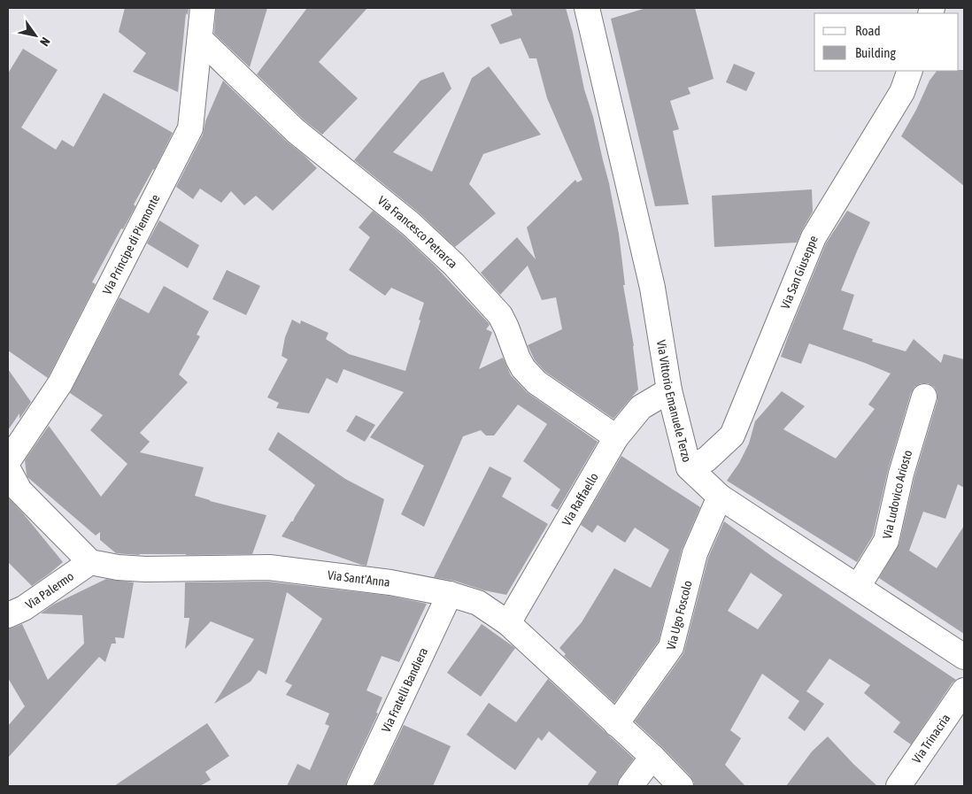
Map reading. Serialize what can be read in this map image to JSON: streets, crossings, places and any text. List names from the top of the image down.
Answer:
{
  "streets": {
    "street": [
      "Via Francesco Petrarca",
      "Via Principe di Piemonte",
      "Via San Giuseppe",
      "Via Vittorio Emanuele Terzo",
      "Via Ludovico Ariosto",
      "Via Raffaello",
      "Via Sant'Anna",
      "Via Palermo",
      "Via Ugo Foscolo",
      "Via Fratelli Bandiera",
      "Via Trinacria"
    ]
  },
  "crossings": [
    ["Via Francesco Petrarca", "Via Principe di Piemonte"],
    ["Via Francesco Petrarca", "Via Raffaello"],
    ["Via San Giuseppe", "Via Vittorio Emanuele Terzo"],
    ["Via Vittorio Emanuele Terzo", "Via Ludovico Ariosto"],
    ["Via Vittorio Emanuele Terzo", "Via Raffaello"],
    ["Via Vittorio Emanuele Terzo", "Via Ugo Foscolo"],
    ["Via Raffaello", "Via Sant'Anna"],
    ["Via Sant'Anna", "Via Palermo"],
    ["Via Sant'Anna", "Via Ugo Foscolo"],
    ["Via Sant'Anna", "Via Fratelli Bandiera"]
  ],
  "legend": ["Road", "Building"],
  "north": "bottom right"
}
